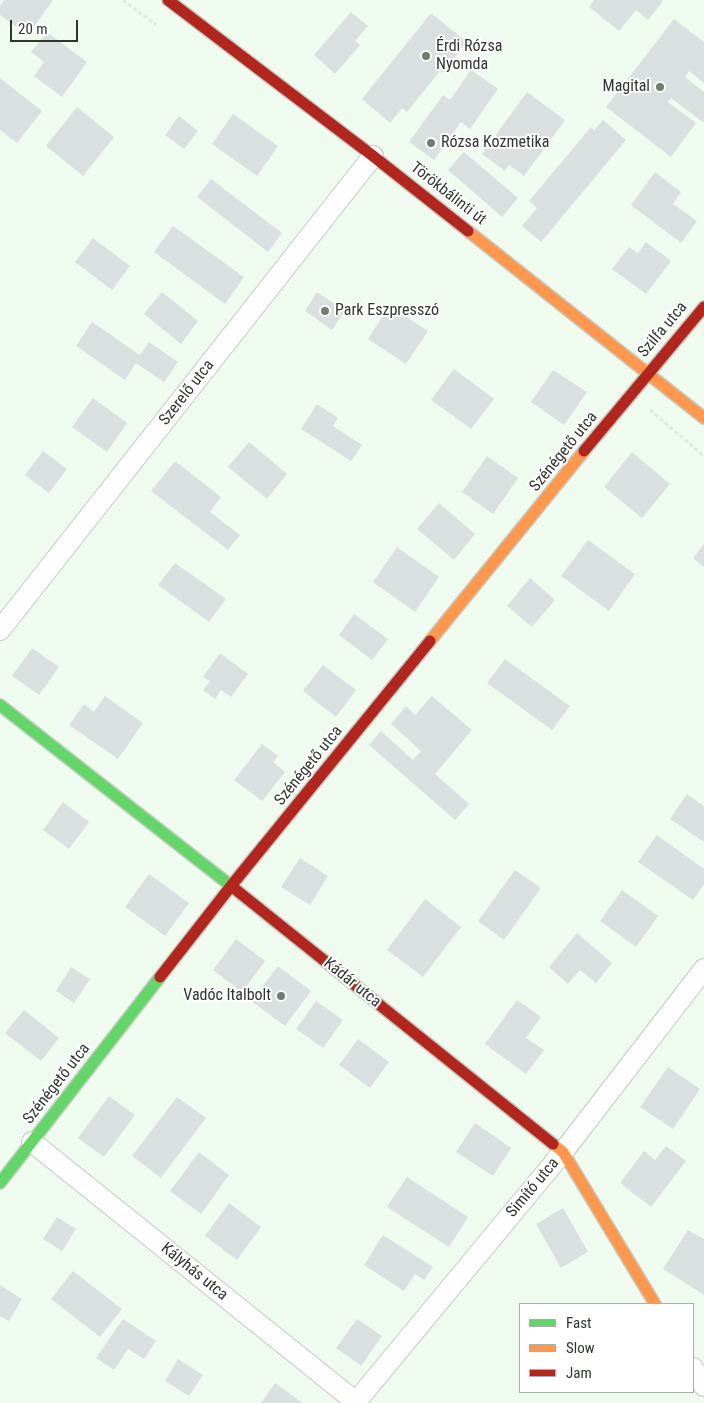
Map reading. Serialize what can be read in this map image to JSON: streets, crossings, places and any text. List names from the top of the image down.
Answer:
{
  "streets": {
    "street": [
      "Törökbálinti út",
      "Szilfa utca",
      "Szerelő utca",
      "Szénégető utca",
      "Kádár utca",
      "Simító utca",
      "Kályhás utca"
    ]
  },
  "crossings": [
    ["Törökbálinti út", "Szilfa utca"],
    ["Törökbálinti út", "Szerelő utca"],
    ["Törökbálinti út", "Szénégető utca"],
    ["Szilfa utca", "Szénégető utca"],
    ["Szénégető utca", "Kádár utca"],
    ["Szénégető utca", "Kályhás utca"],
    ["Kádár utca", "Simító utca"],
    ["Simító utca", "Kályhás utca"]
  ],
  "places": [
    "Érdi Rózsa Nyomda",
    "Magital",
    "Rózsa Kozmetika",
    "Park Eszpresszó",
    "Vadóc Italbolt"
  ],
  "legend": ["Fast", "Slow", "Jam"],
  "scale_bar": "20 m"
}
